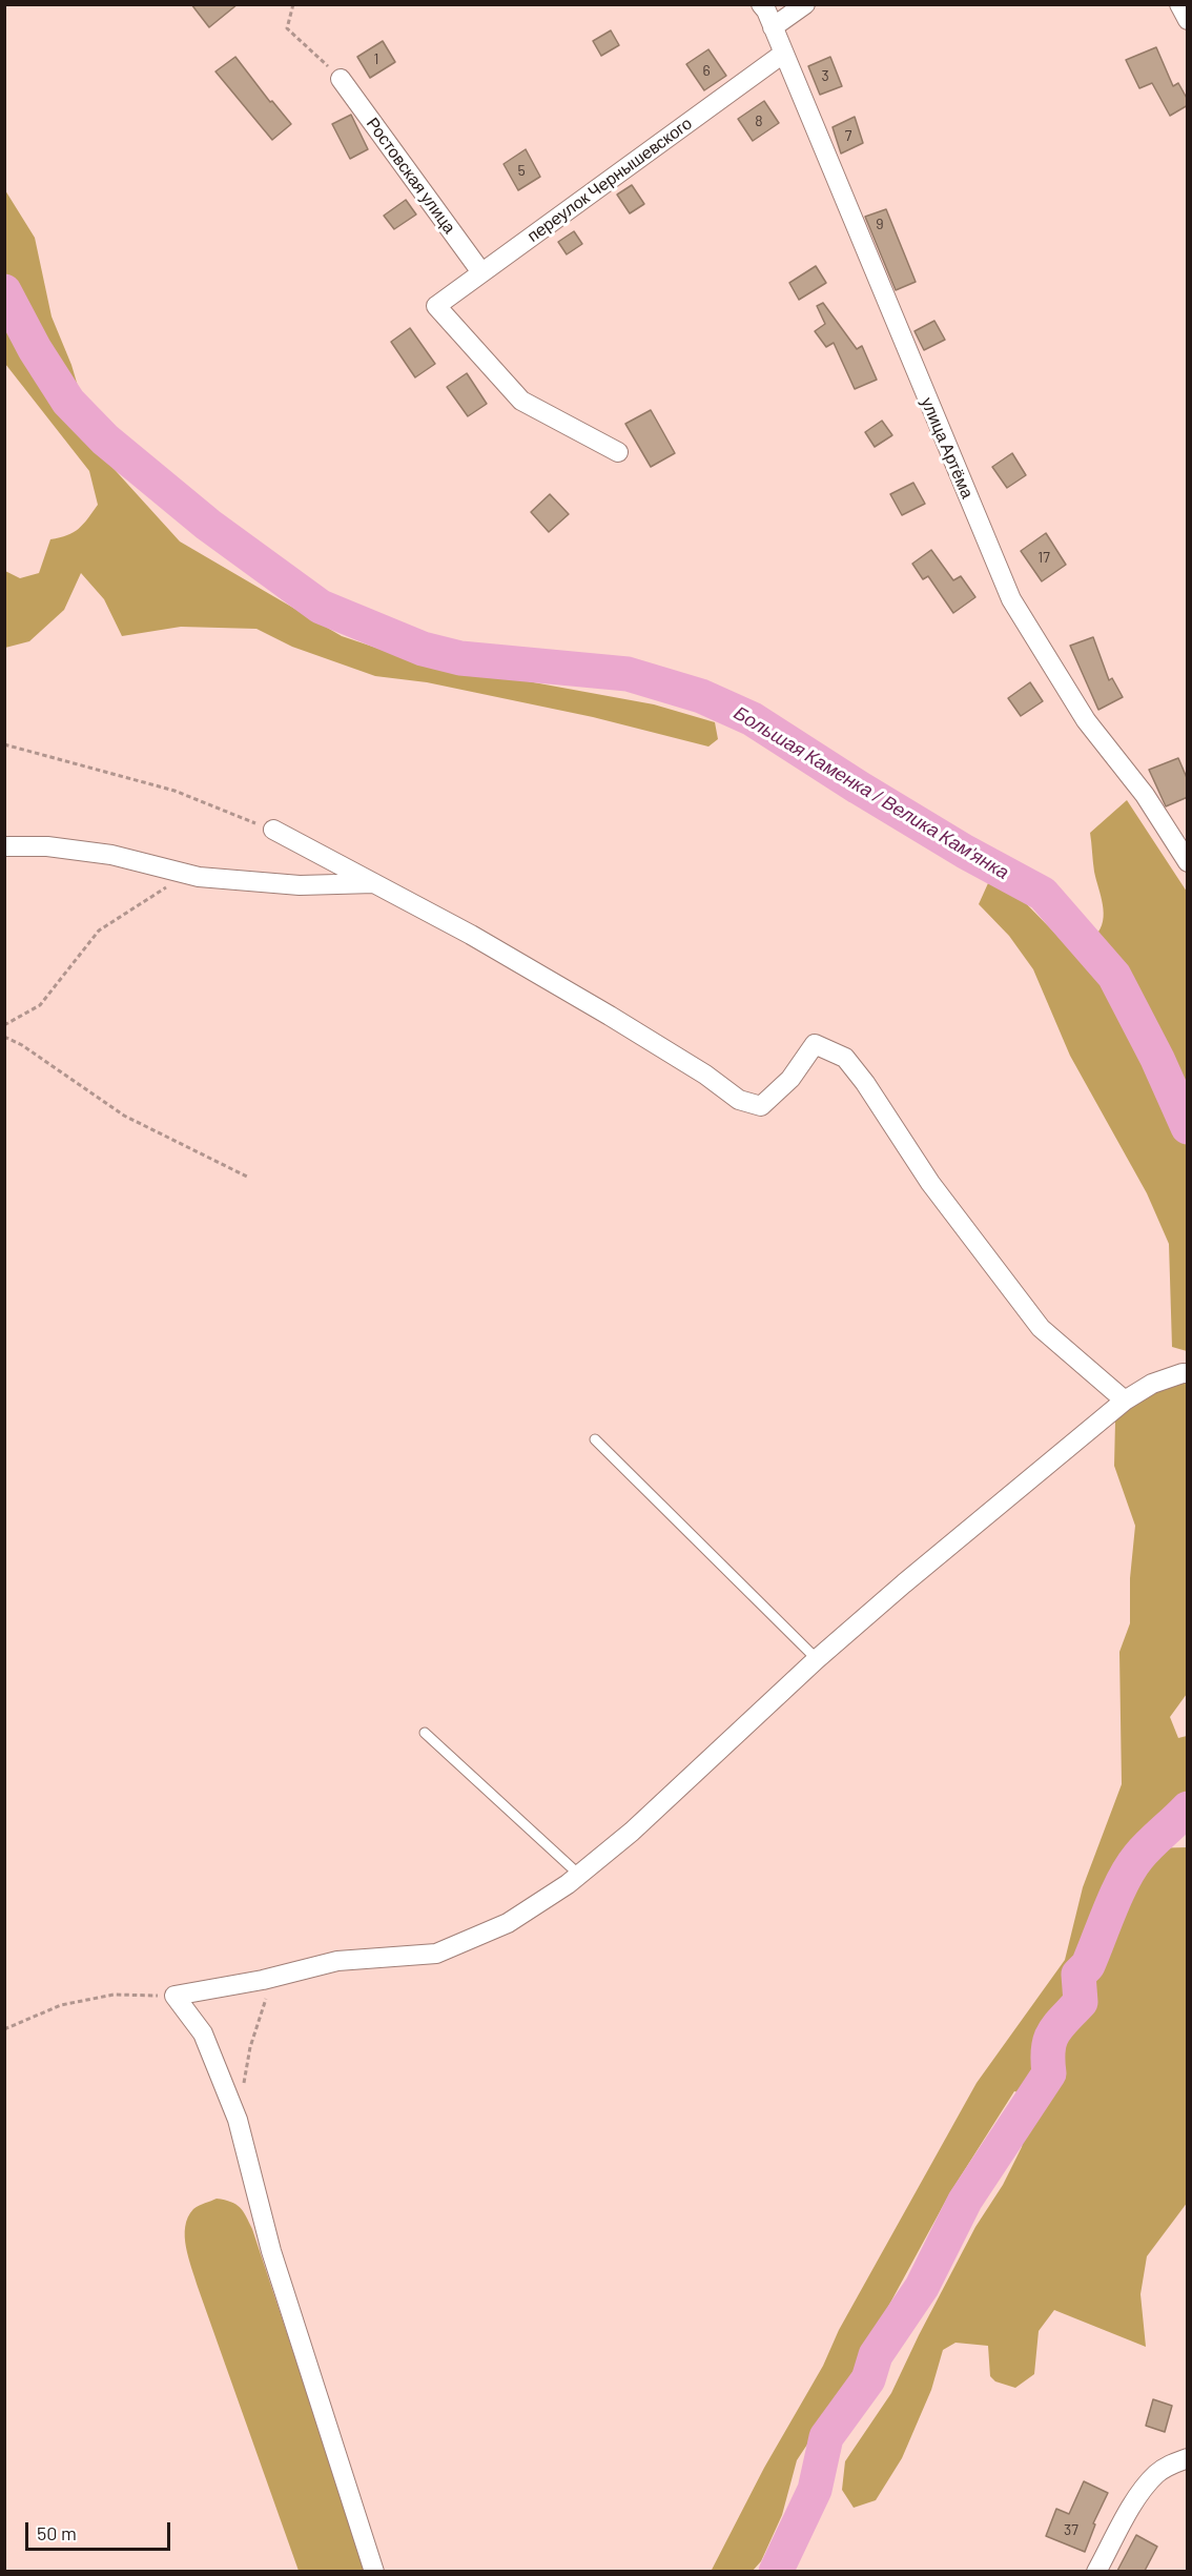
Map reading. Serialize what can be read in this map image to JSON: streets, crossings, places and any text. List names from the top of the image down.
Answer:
{
  "streets": {
    "street": ["Ростовская улица", "переулок Чернышевского", "улица Артёма"]
  },
  "crossings": [
    ["Ростовская улица", "переулок Чернышевского"],
    ["переулок Чернышевского", "улица Артёма"]
  ],
  "water": ["Большая Каменка / Велика Кам'янка"],
  "house_numbers": [
    "1",
    "6",
    "3",
    "8",
    "7",
    "5",
    "9",
    "17",
    "37"
  ],
  "scale_bar": "50 m"
}
